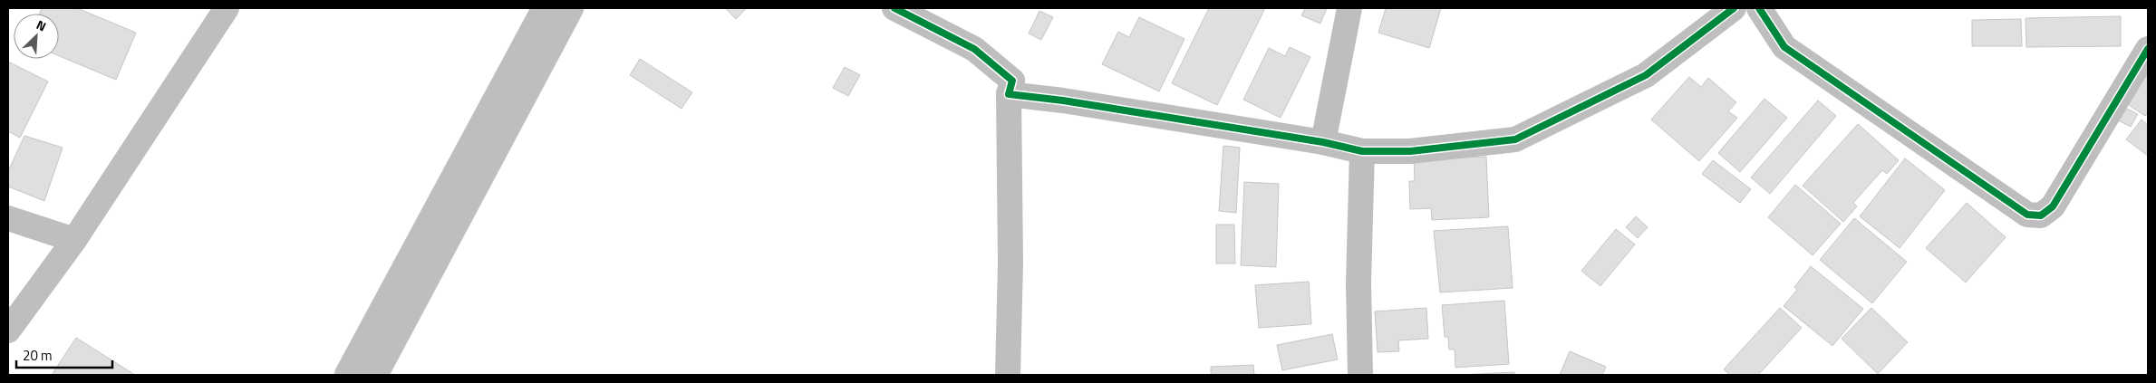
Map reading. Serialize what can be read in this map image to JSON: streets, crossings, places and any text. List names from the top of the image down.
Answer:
{
  "scale_bar": "20 m",
  "north": "top right"
}
